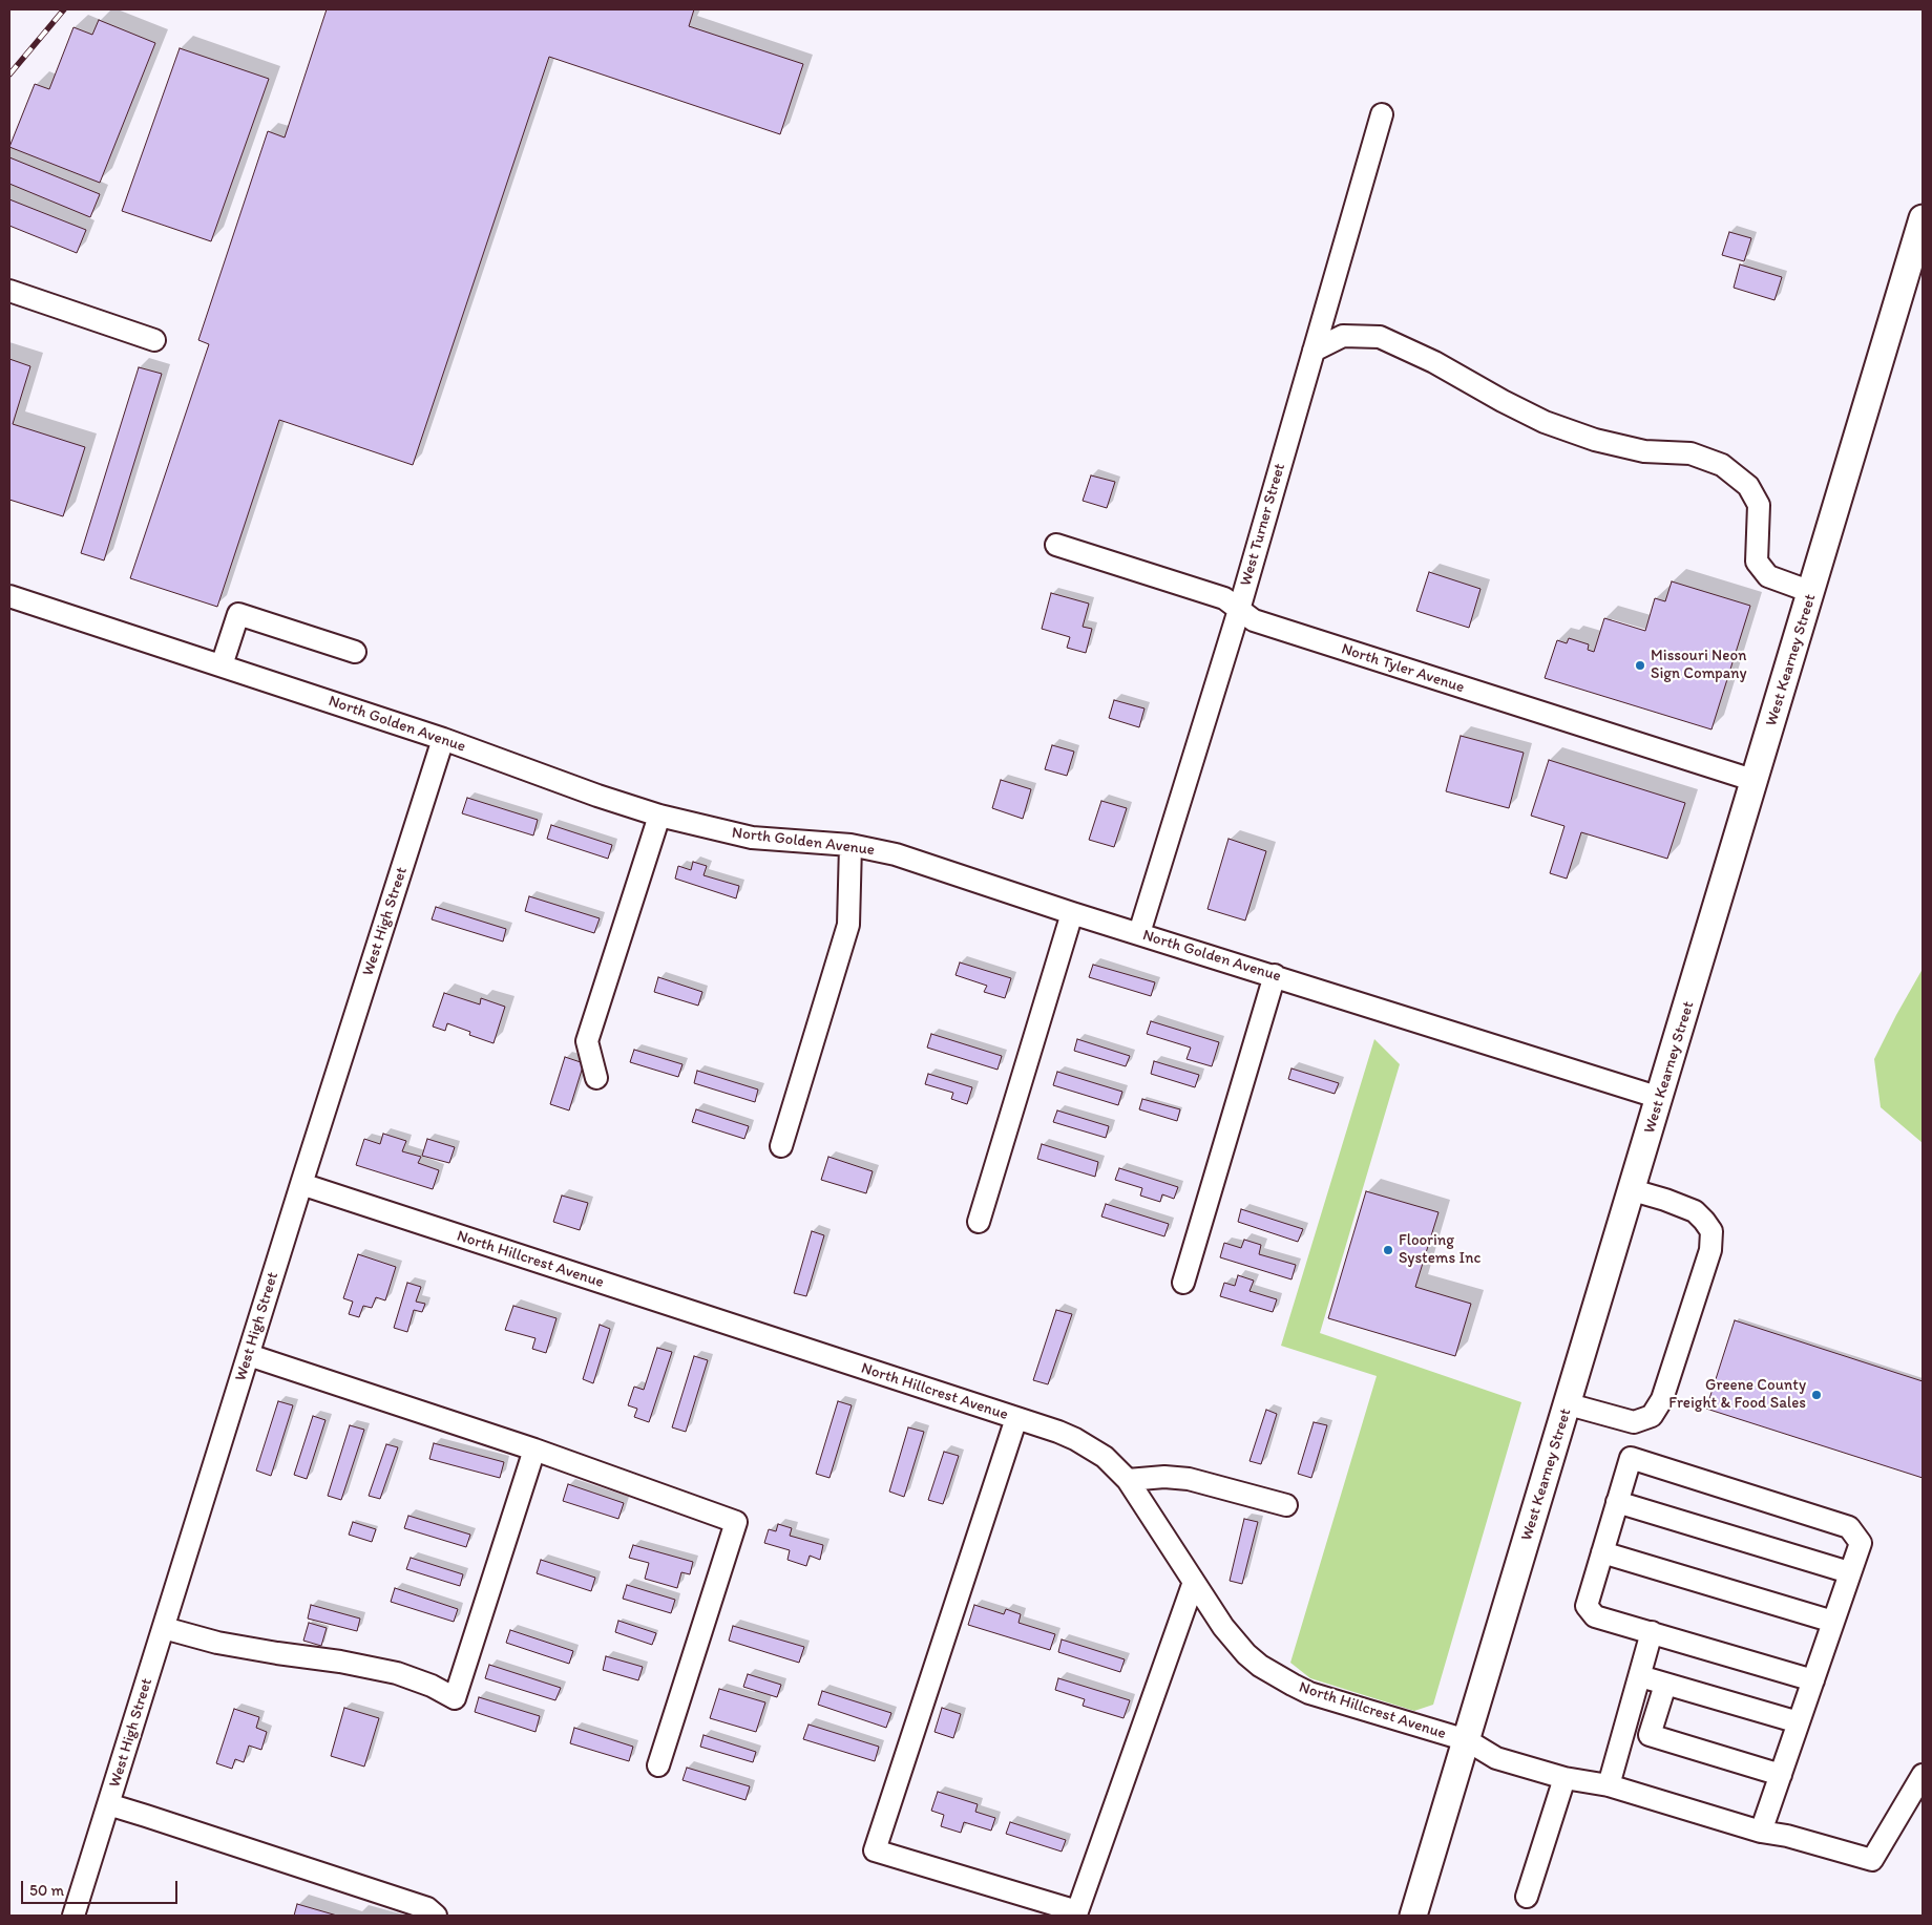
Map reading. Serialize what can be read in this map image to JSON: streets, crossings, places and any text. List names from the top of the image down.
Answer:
{
  "streets": {
    "main road": ["West Kearney Street"],
    "street": [
      "West Turner Street",
      "North Tyler Avenue",
      "North Golden Avenue",
      "West High Street",
      "North Hillcrest Avenue"
    ]
  },
  "crossings": [
    ["West Turner Street", "North Tyler Avenue"],
    ["West Turner Street", "North Golden Avenue"],
    ["West Kearney Street", "North Tyler Avenue"],
    ["West Kearney Street", "North Golden Avenue"],
    ["West Kearney Street", "North Hillcrest Avenue"],
    ["North Golden Avenue", "West High Street"],
    ["West High Street", "North Hillcrest Avenue"]
  ],
  "places": ["Missouri Neon Sign Company", "Flooring Systems Inc", "Greene County Freight & Food Sales"],
  "scale_bar": "50 m"
}
